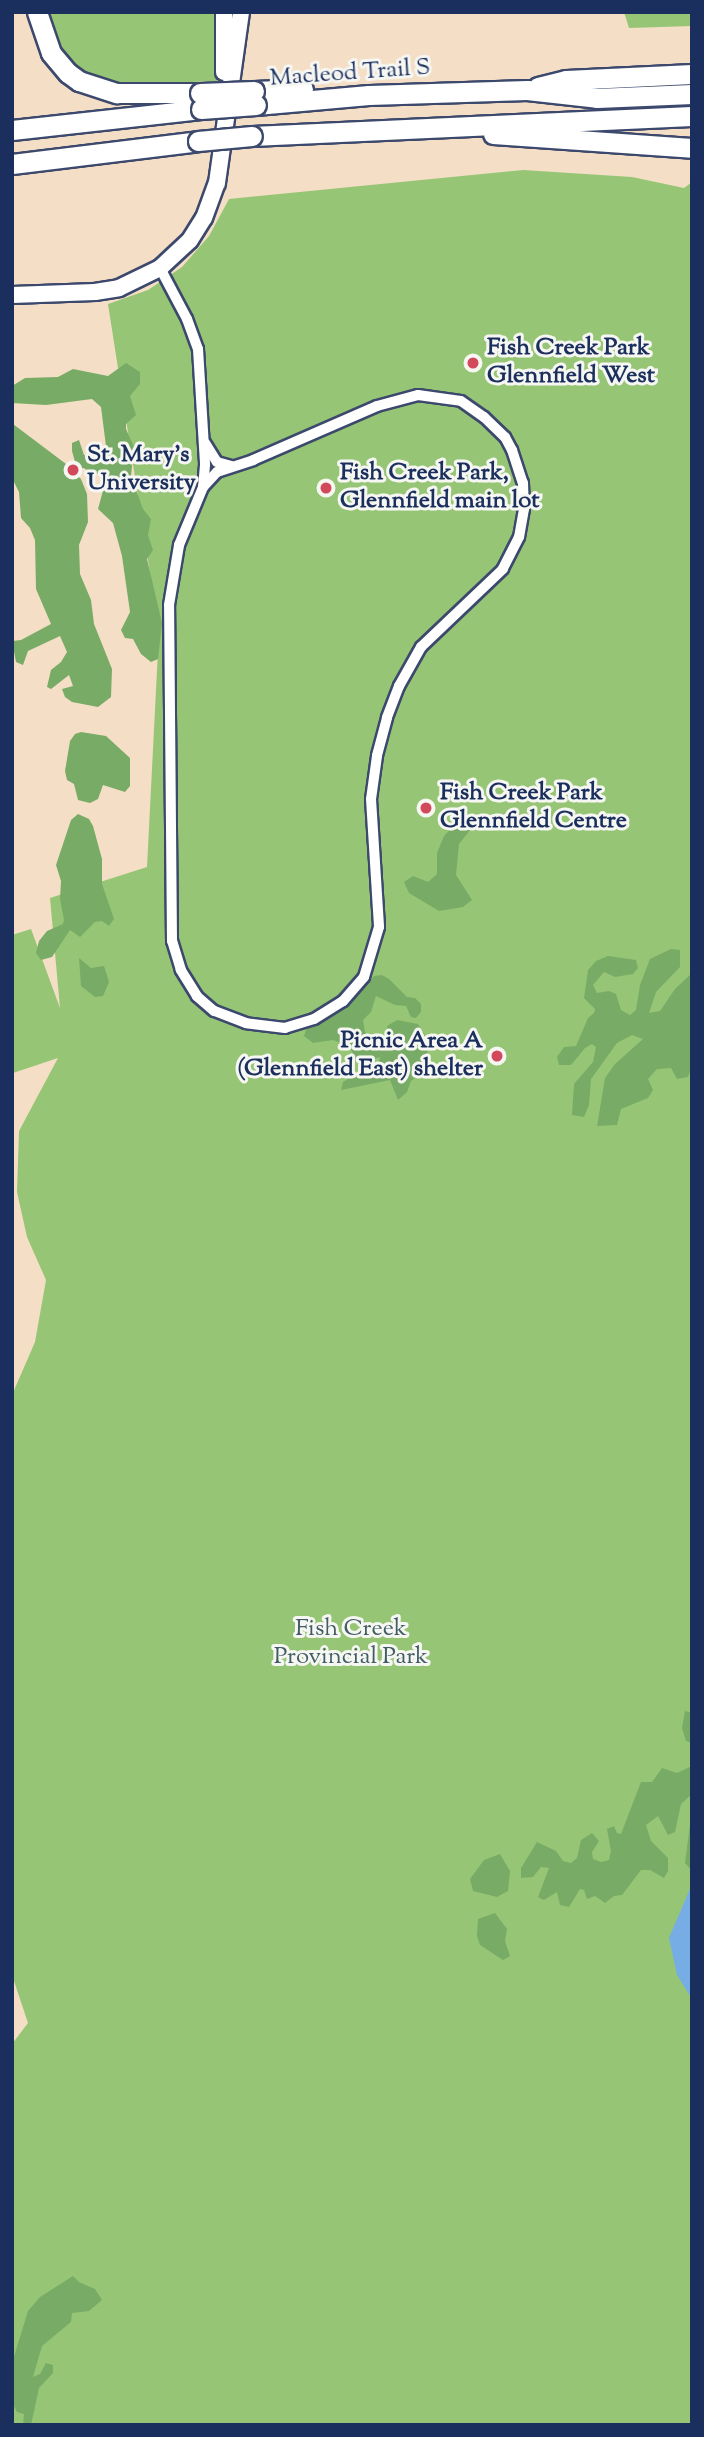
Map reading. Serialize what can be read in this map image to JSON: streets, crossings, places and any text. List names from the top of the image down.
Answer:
{
  "streets": {
    "highway": ["Macleod Trail S"]
  },
  "parks": ["Fish Creek Provincial Park"],
  "places": [
    "Fish Creek Park Glennfield West",
    "St. Mary's University",
    "Fish Creek Park, Glennfield main lot",
    "Fish Creek Park Glennfield Centre",
    "Picnic Area A (Glennfield East) shelter"
  ]
}
